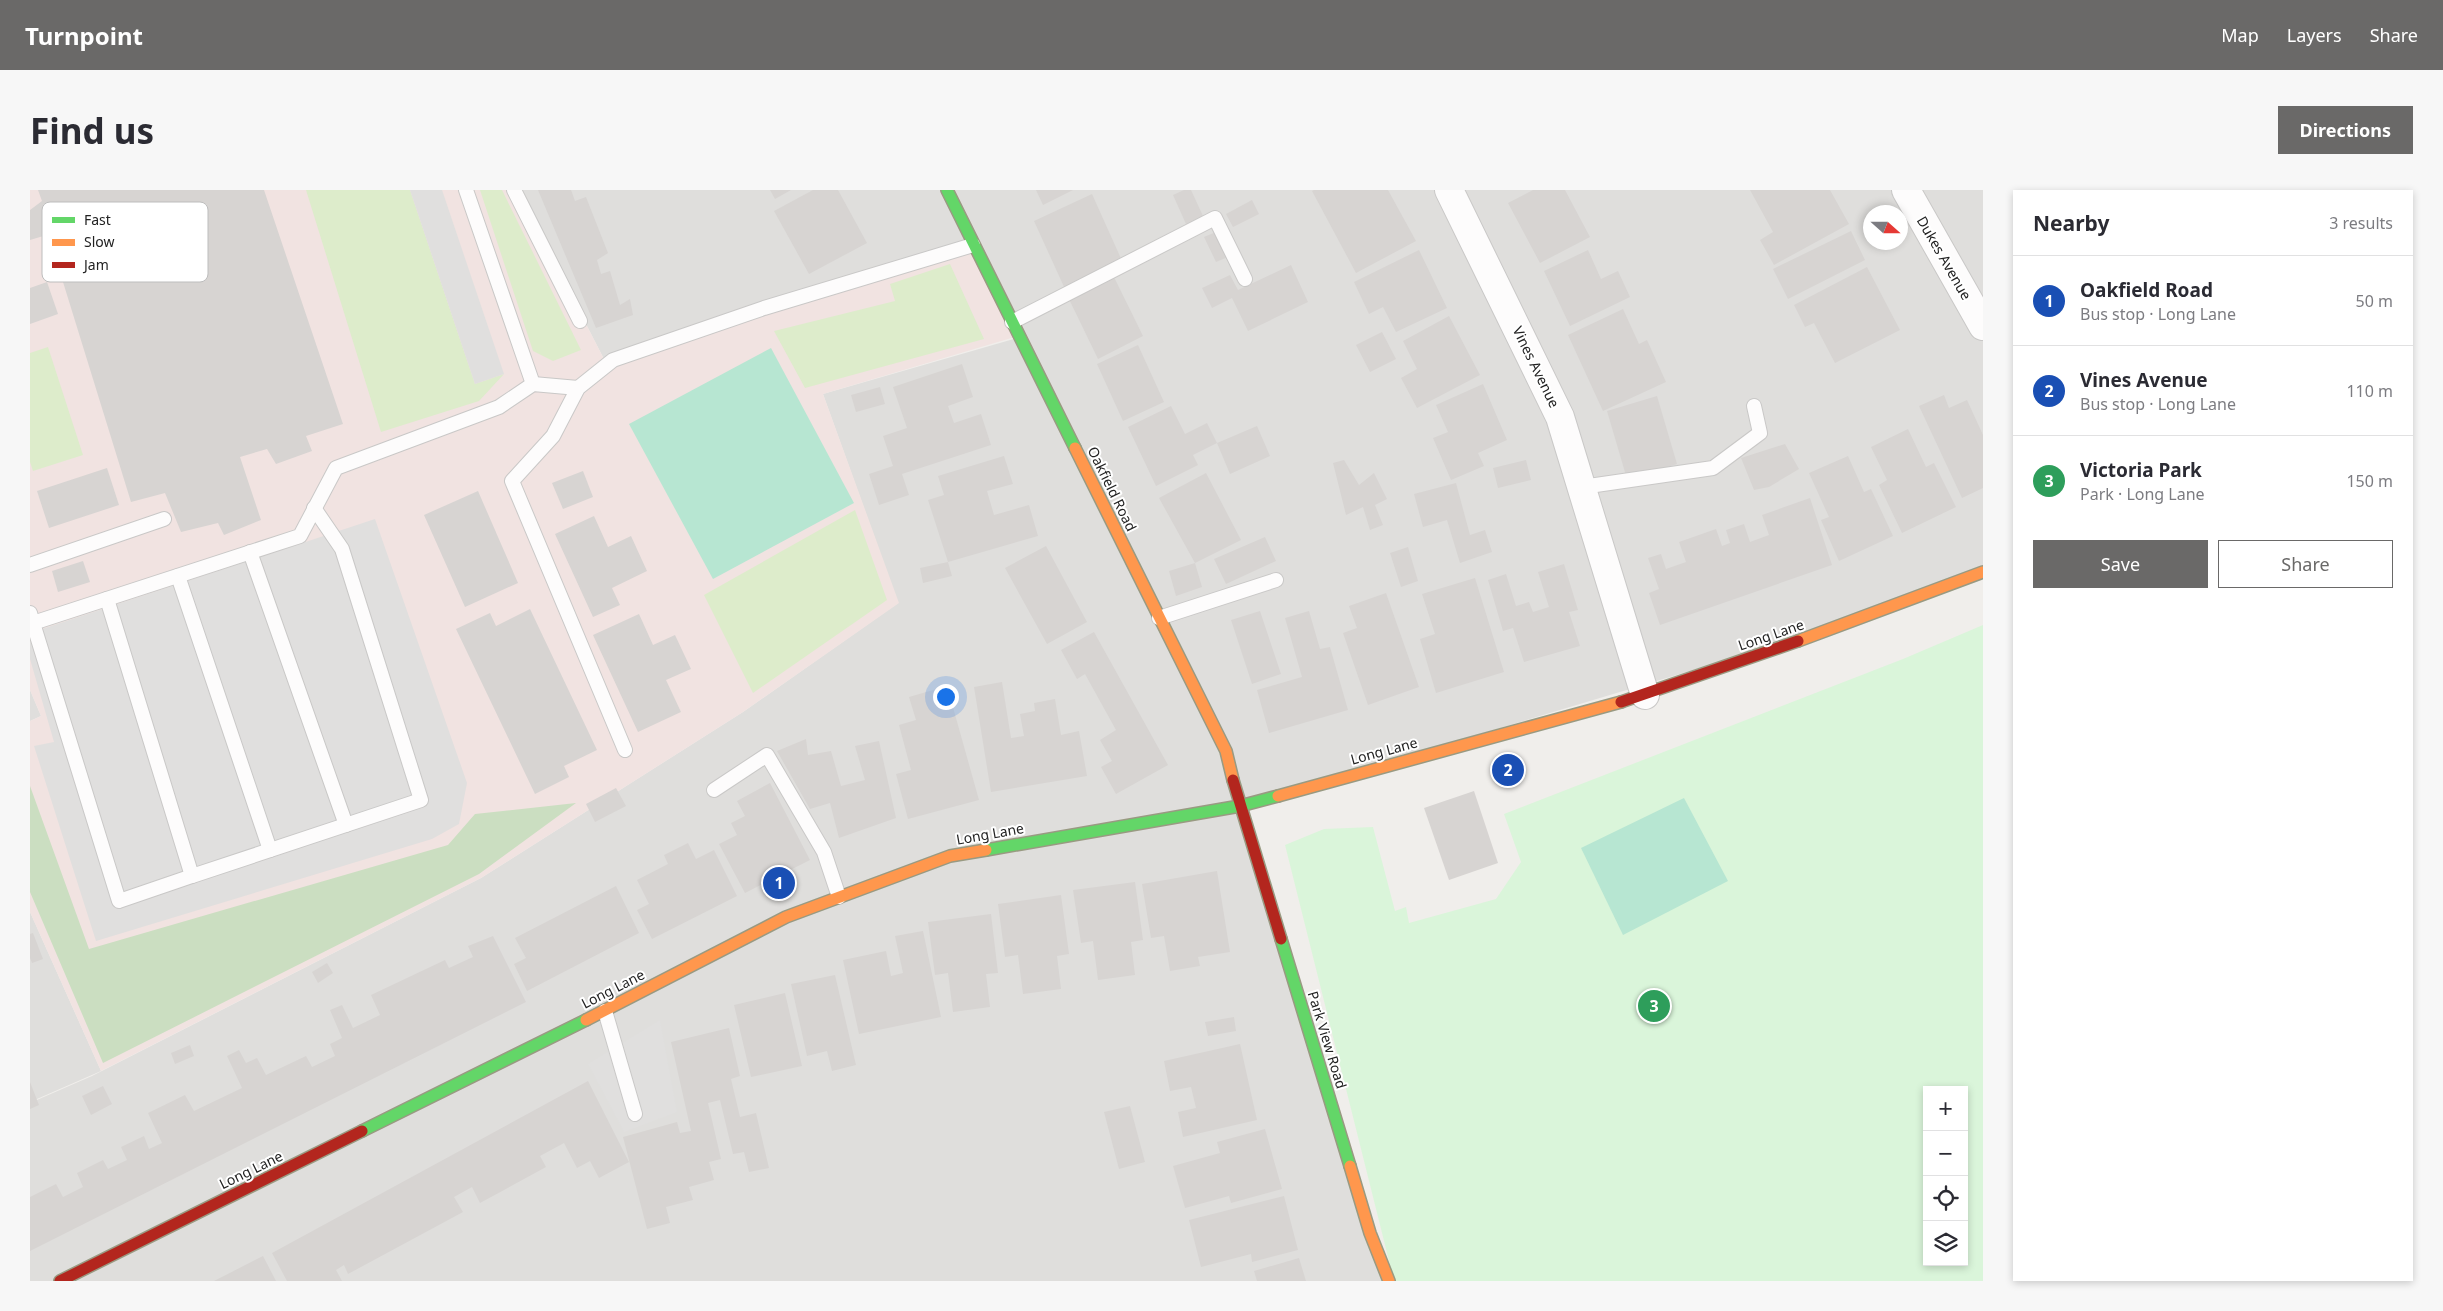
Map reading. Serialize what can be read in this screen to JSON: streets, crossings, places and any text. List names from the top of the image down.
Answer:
{
  "streets": {
    "street": [
      "Dukes Avenue",
      "Vines Avenue",
      "Oakfield Road",
      "Long Lane",
      "Park View Road"
    ]
  },
  "crossings": [
    ["Vines Avenue", "Long Lane"],
    ["Oakfield Road", "Long Lane"],
    ["Oakfield Road", "Park View Road"],
    ["Long Lane", "Park View Road"]
  ],
  "legend": ["Fast", "Slow", "Jam"],
  "north": "right",
  "page": {
    "header": "Turnpoint",
    "nav": ["Map", "Layers", "Share"],
    "buttons": [
      "Directions",
      ["Save", "Share"]
    ],
    "title": "Find us",
    "heading": ["Nearby", "3 results"],
    "list": [
      {
        "mark": "1",
        "name": "Oakfield Road",
        "note": "Bus stop · Long Lane",
        "value": "50 m"
      },
      {
        "mark": "2",
        "name": "Vines Avenue",
        "note": "Bus stop · Long Lane",
        "value": "110 m"
      },
      {
        "mark": "3",
        "name": "Victoria Park",
        "note": "Park · Long Lane",
        "value": "150 m"
      }
    ],
    "pins": ["2", "1", "3"],
    "map_buttons": ["+", "−"]
  }
}
